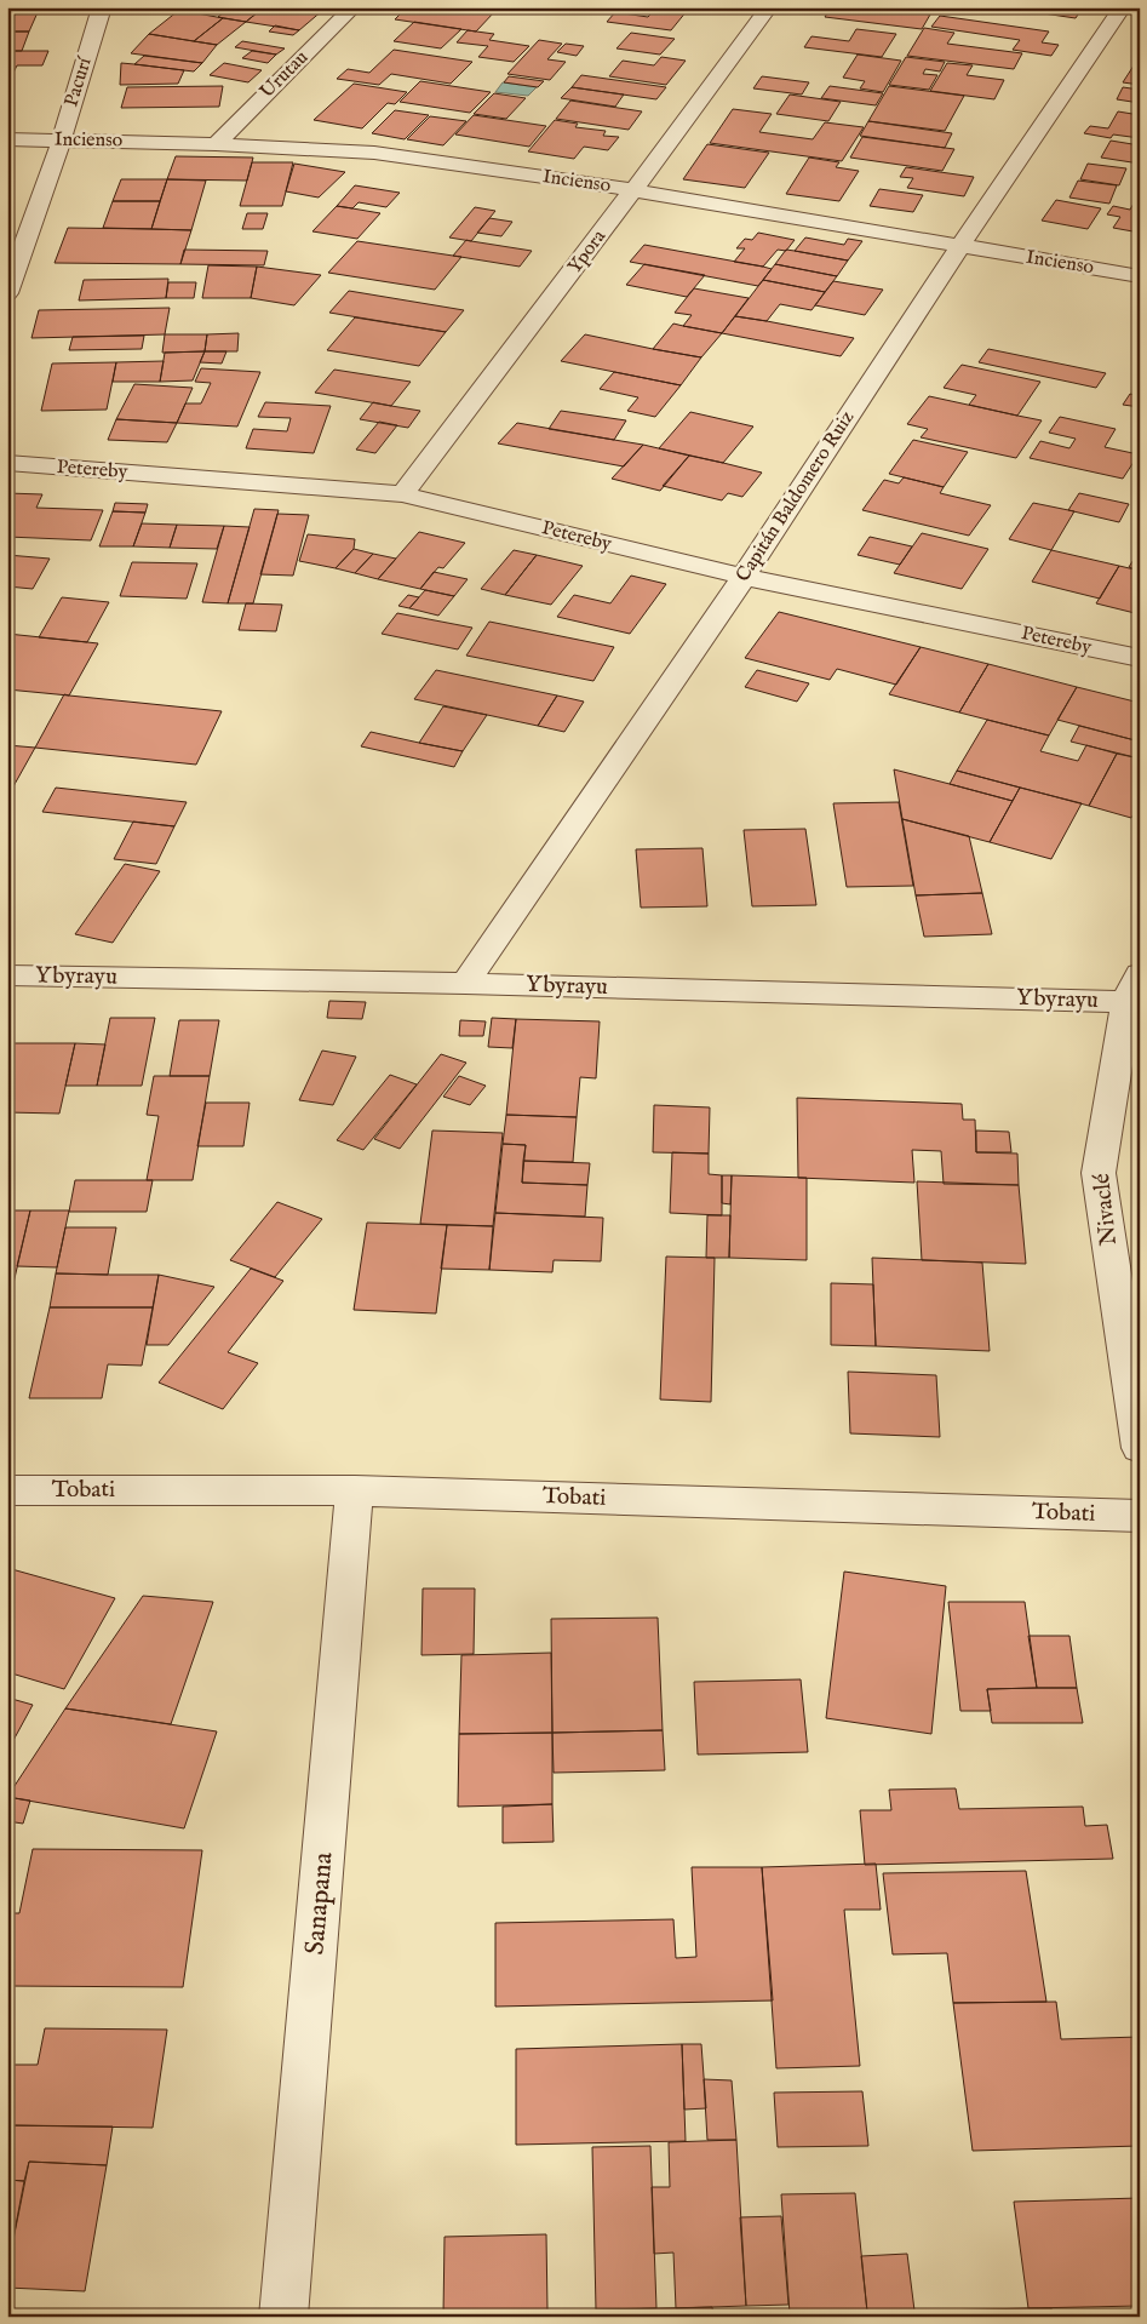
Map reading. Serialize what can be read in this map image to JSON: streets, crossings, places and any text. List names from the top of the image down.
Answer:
{
  "streets": {
    "street": [
      "Urutau",
      "Pacurí",
      "Incienso",
      "Ypora",
      "Petereby",
      "Capitán Baldomero Ruiz",
      "Ybyrayu",
      "Nivaclé",
      "Tobati",
      "Sanapana"
    ]
  },
  "crossings": [
    ["Urutau", "Incienso"],
    ["Pacurí", "Incienso"],
    ["Incienso", "Ypora"],
    ["Incienso", "Capitán Baldomero Ruiz"],
    ["Ypora", "Petereby"],
    ["Petereby", "Capitán Baldomero Ruiz"],
    ["Capitán Baldomero Ruiz", "Ybyrayu"],
    ["Ybyrayu", "Nivaclé"],
    ["Tobati", "Sanapana"]
  ]
}
